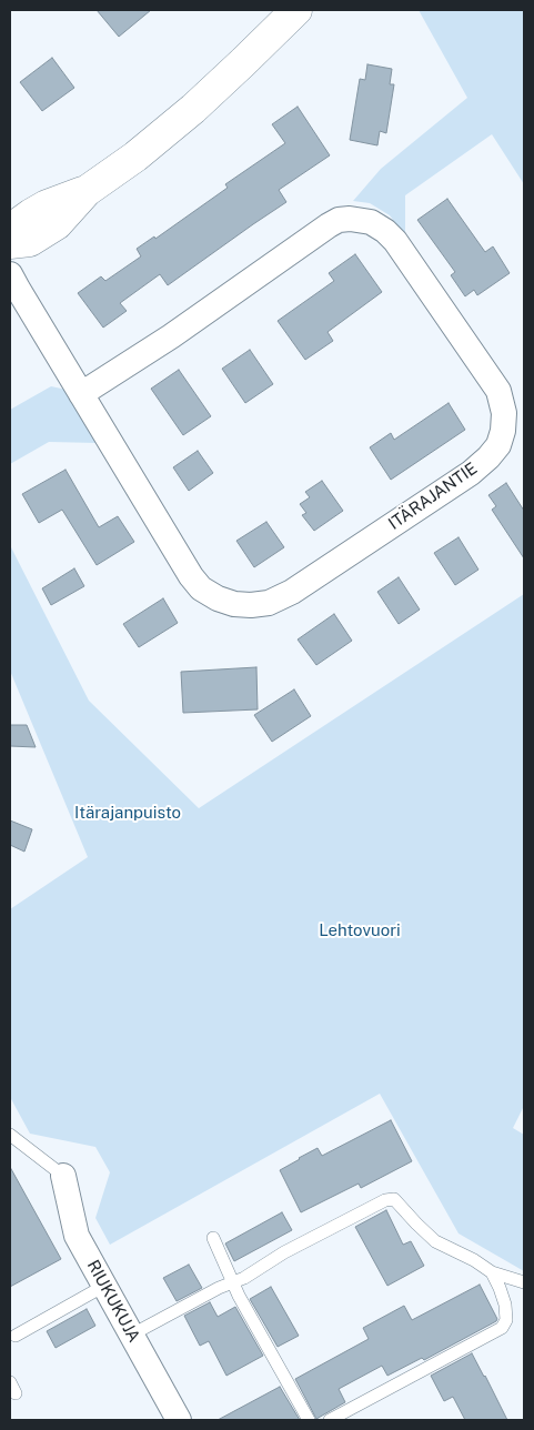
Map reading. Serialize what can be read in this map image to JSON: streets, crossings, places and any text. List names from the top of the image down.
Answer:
{
  "streets": {
    "street": ["ITÄRAJANTIE", "RIUKUKUJA"]
  },
  "parks": ["Itärajanpuisto", "Lehtovuori"]
}
